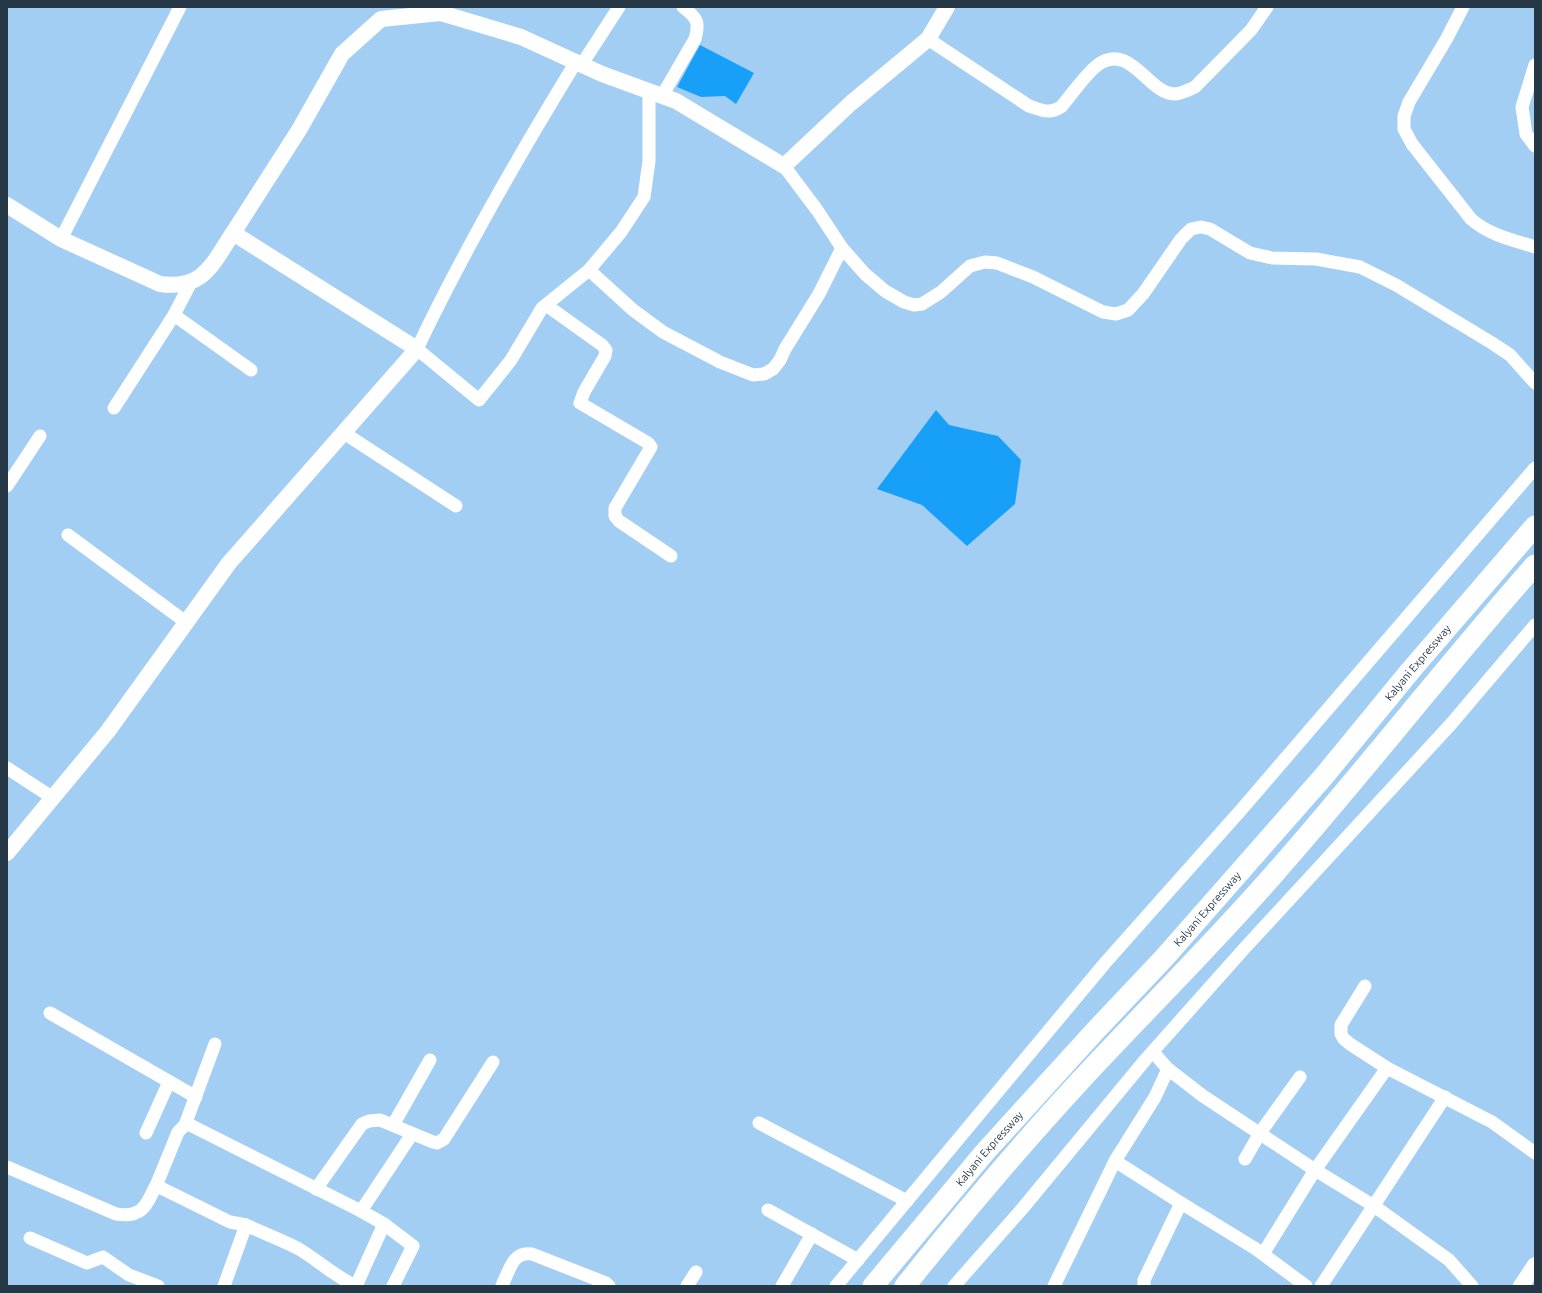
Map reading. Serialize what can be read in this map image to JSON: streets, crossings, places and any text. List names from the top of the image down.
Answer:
{
  "streets": {
    "highway": ["Kalyani Expressway"]
  }
}
